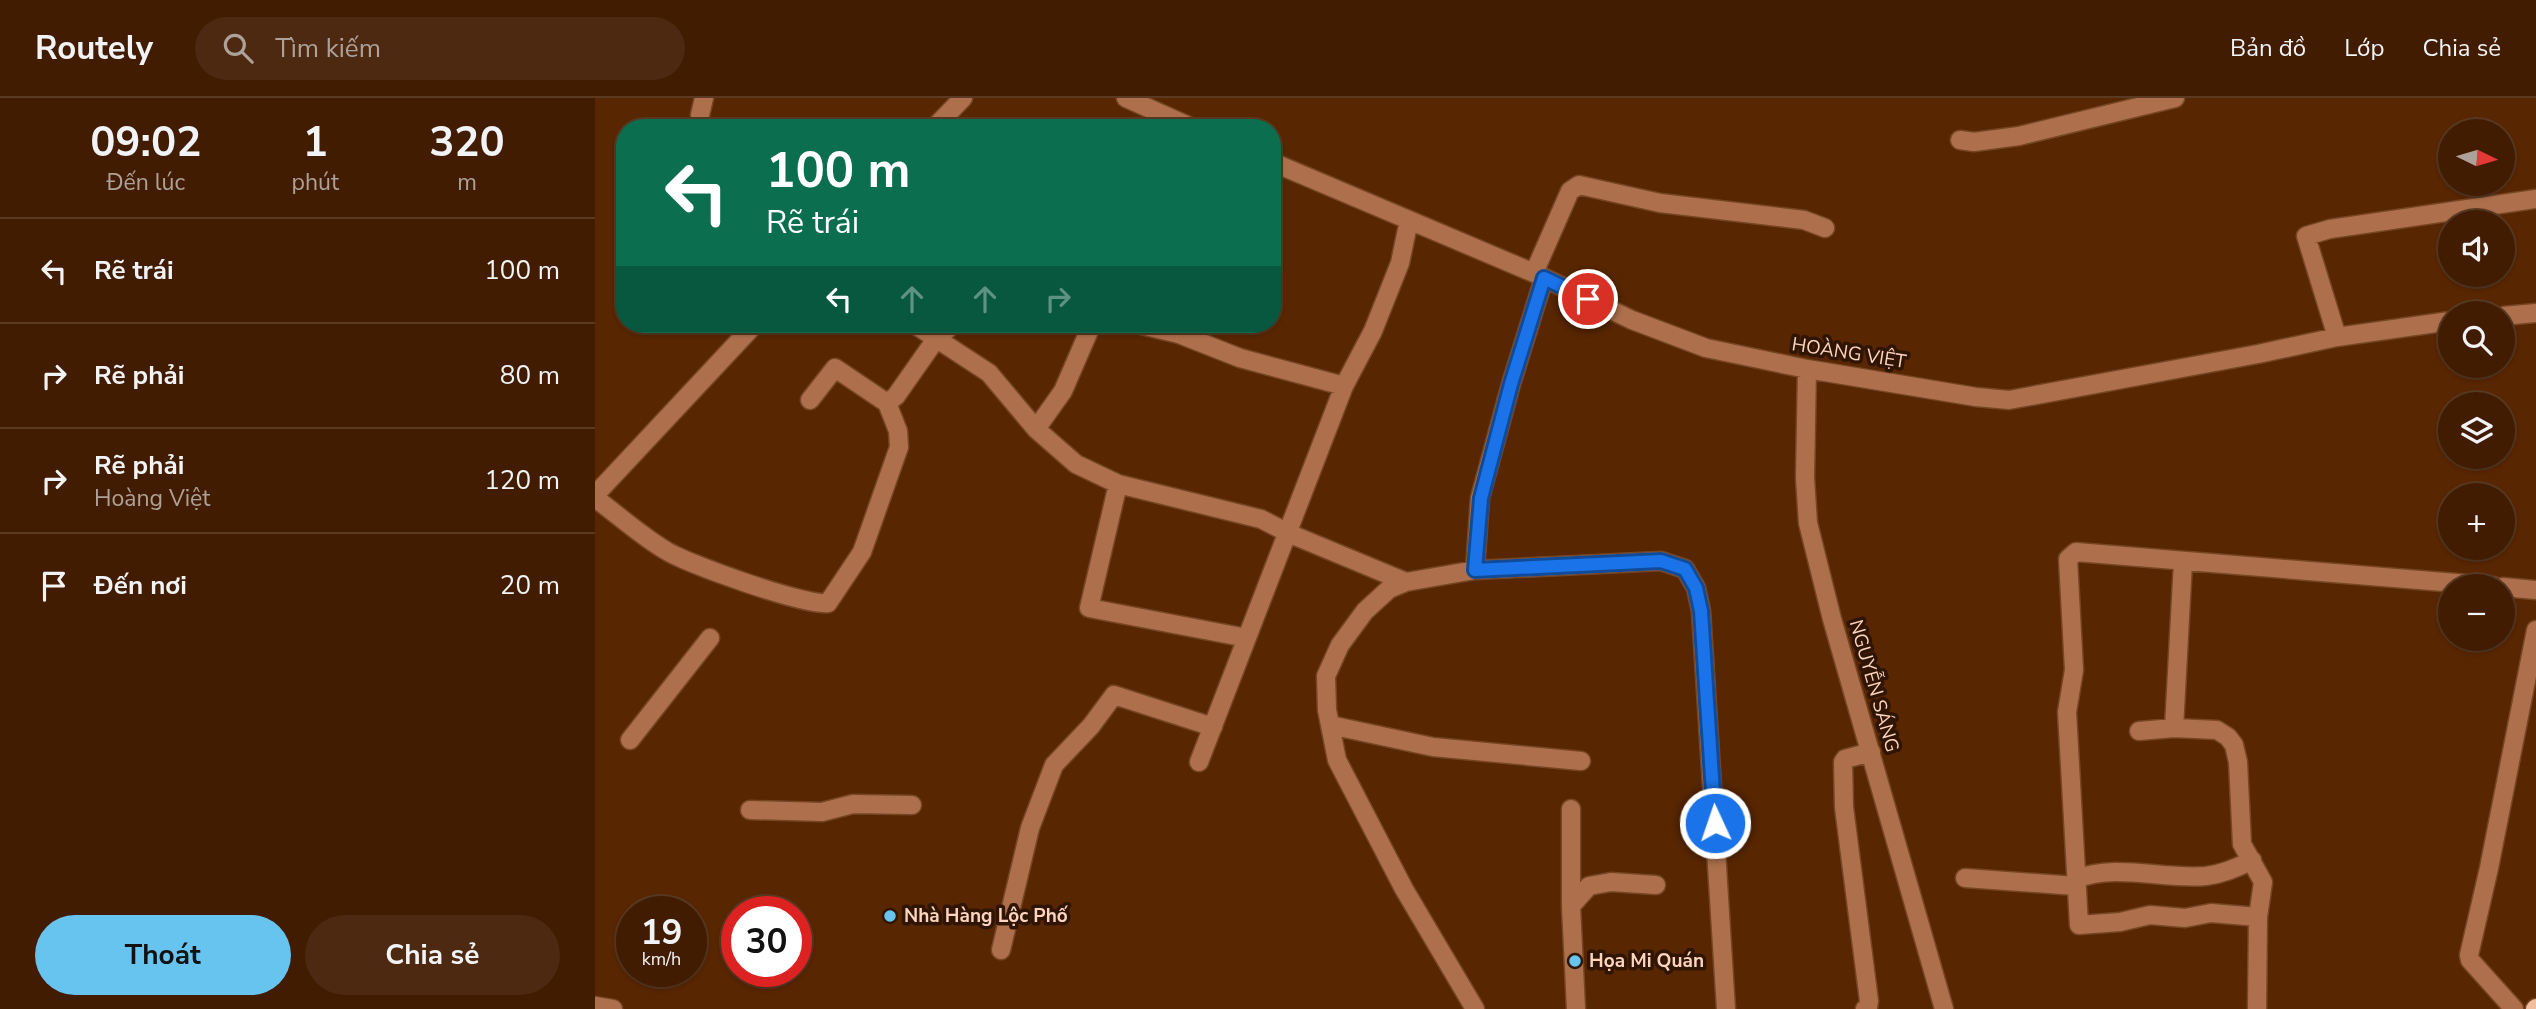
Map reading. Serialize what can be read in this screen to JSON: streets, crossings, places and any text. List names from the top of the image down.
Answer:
{
  "streets": {
    "street": ["HOÀNG VIỆT", "NGUYỄN SÁNG"]
  },
  "crossings": [
    ["HOÀNG VIỆT", "NGUYỄN SÁNG"]
  ],
  "places": ["Nhà Hàng Lộc Phố", "Họa Mi Quán"],
  "north": "right",
  "page": {
    "header": "Routely",
    "search": "Tìm kiếm",
    "nav": ["Bản đồ", "Lớp", "Chia sẻ"],
    "eta": [
      "09:02",
      "Đến lúc",
      "1",
      "phút",
      "320",
      "m"
    ],
    "map_buttons": ["+", "−"],
    "turn": ["100 m", "Rẽ trái"],
    "list": [
      {
        "name": "Rẽ trái",
        "value": "100 m"
      },
      {
        "name": "Rẽ phải",
        "value": "80 m"
      },
      {
        "name": "Rẽ phải",
        "note": "Hoàng Việt",
        "value": "120 m"
      },
      {
        "name": "Đến nơi",
        "value": "20 m"
      }
    ],
    "speed": "19 km/h",
    "limit": "30",
    "buttons": ["Thoát", "Chia sẻ"]
  }
}
